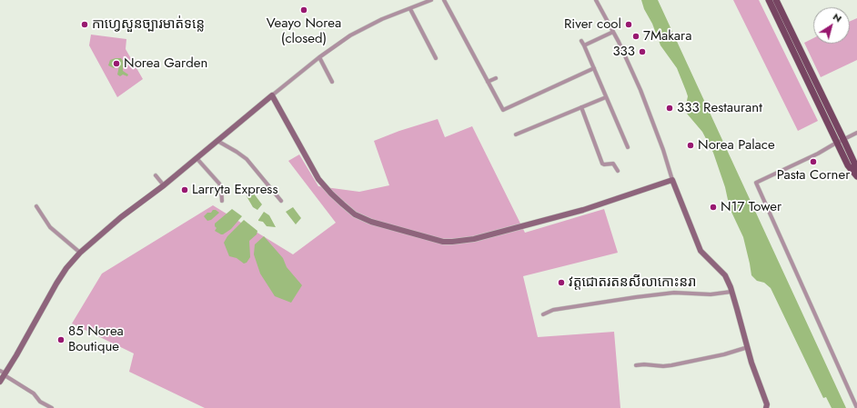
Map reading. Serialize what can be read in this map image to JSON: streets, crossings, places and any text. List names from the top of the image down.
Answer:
{
  "places": [
    "Veayo Norea (closed)",
    "កាហ្វេសួនច្បារមាត់ទន្លេ",
    "River cool",
    "7Makara",
    "333",
    "Norea Garden",
    "333 Restaurant",
    "Norea Palace",
    "Pasta Corner",
    "Larryta Express",
    "N17 Tower",
    "វត្តជោតរតនសីលាកោះនរា",
    "85 Norea Boutique"
  ],
  "north": "top right"
}
